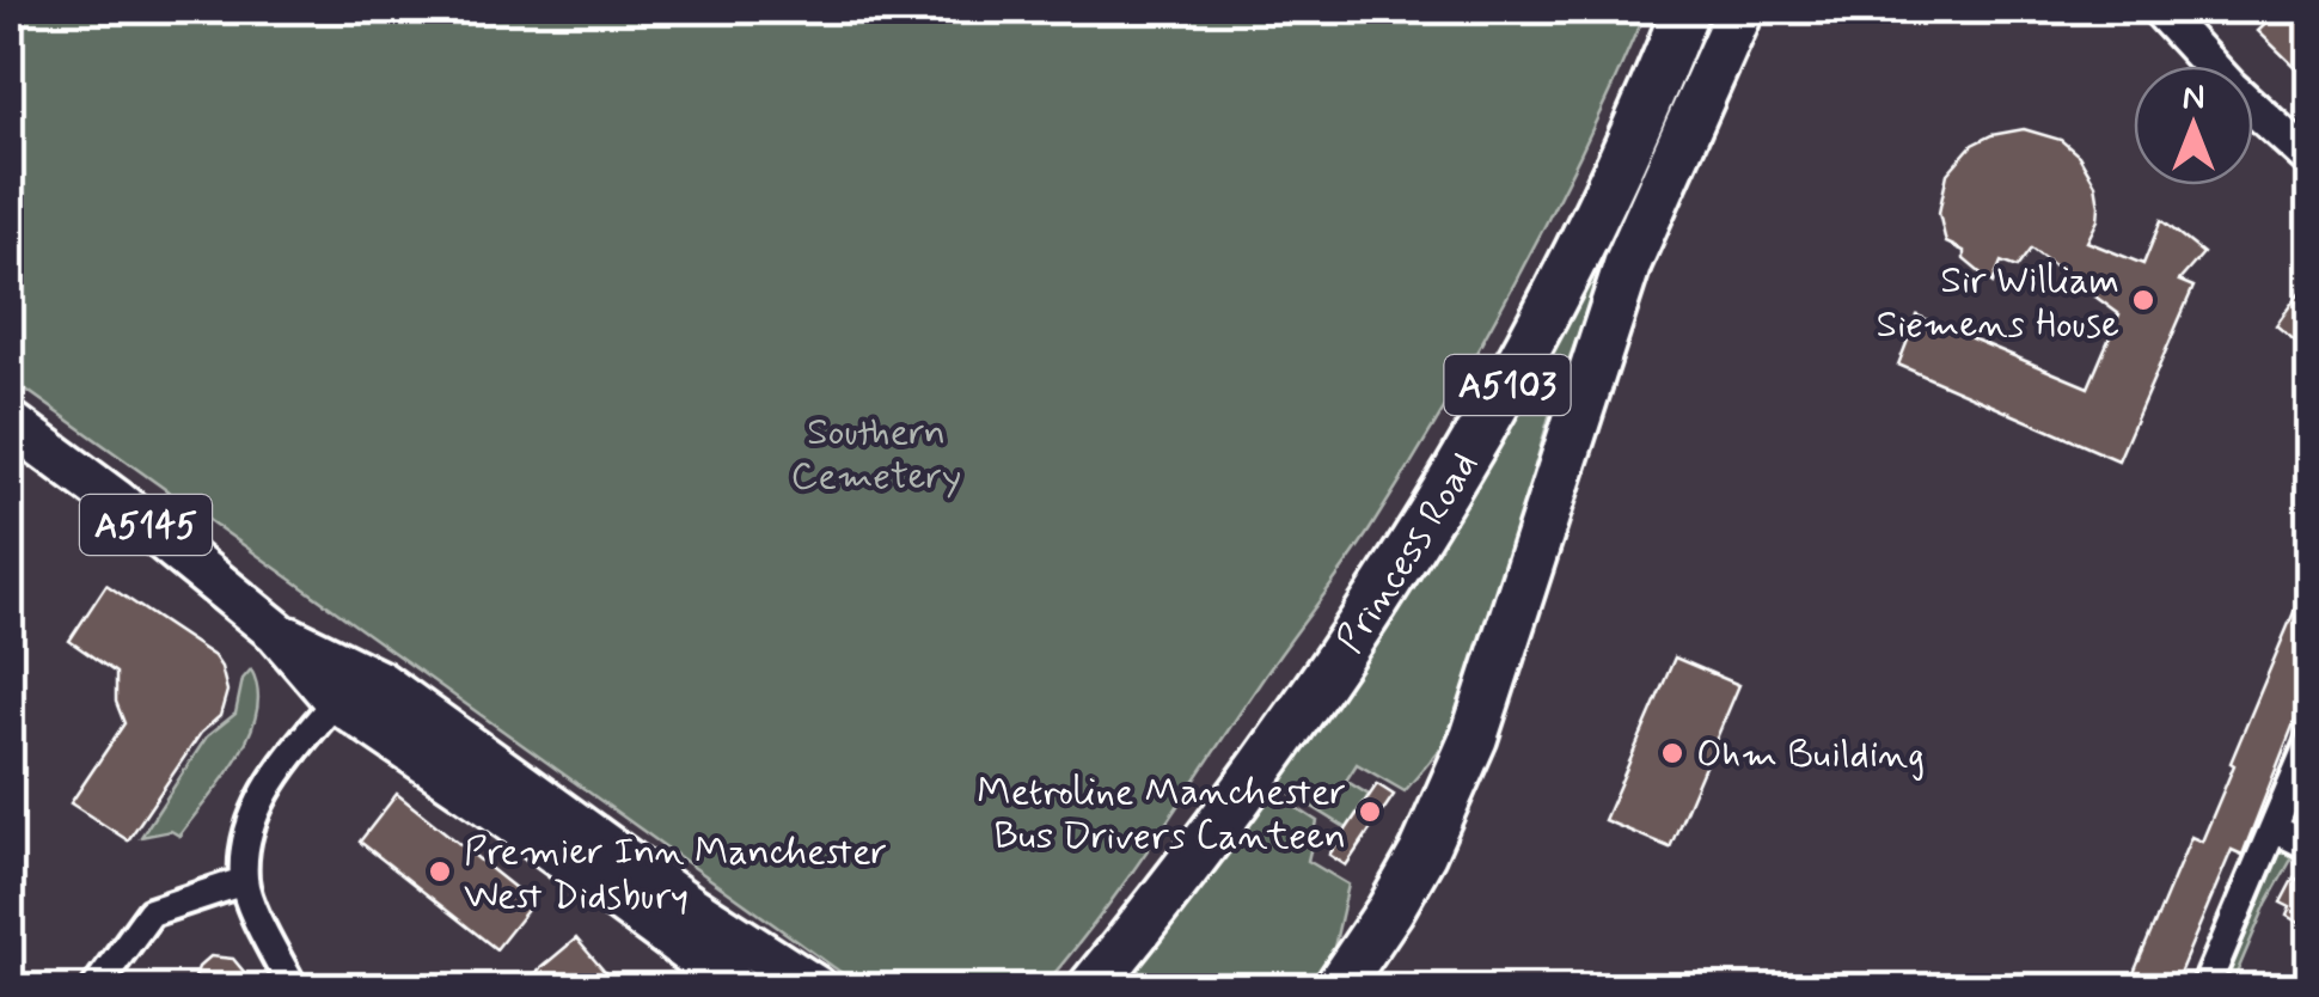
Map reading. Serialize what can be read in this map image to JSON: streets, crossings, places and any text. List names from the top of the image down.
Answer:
{
  "streets": {
    "highway": ["A5103", "Princess Road"],
    "main road": ["A5145"]
  },
  "parks": ["Southern Cemetery"],
  "places": [
    "Sir William Siemens House",
    "Ohm Building",
    "Metroline Manchester Bus Drivers Canteen",
    "Premier Inn Manchester West Didsbury"
  ],
  "north": "top"
}
